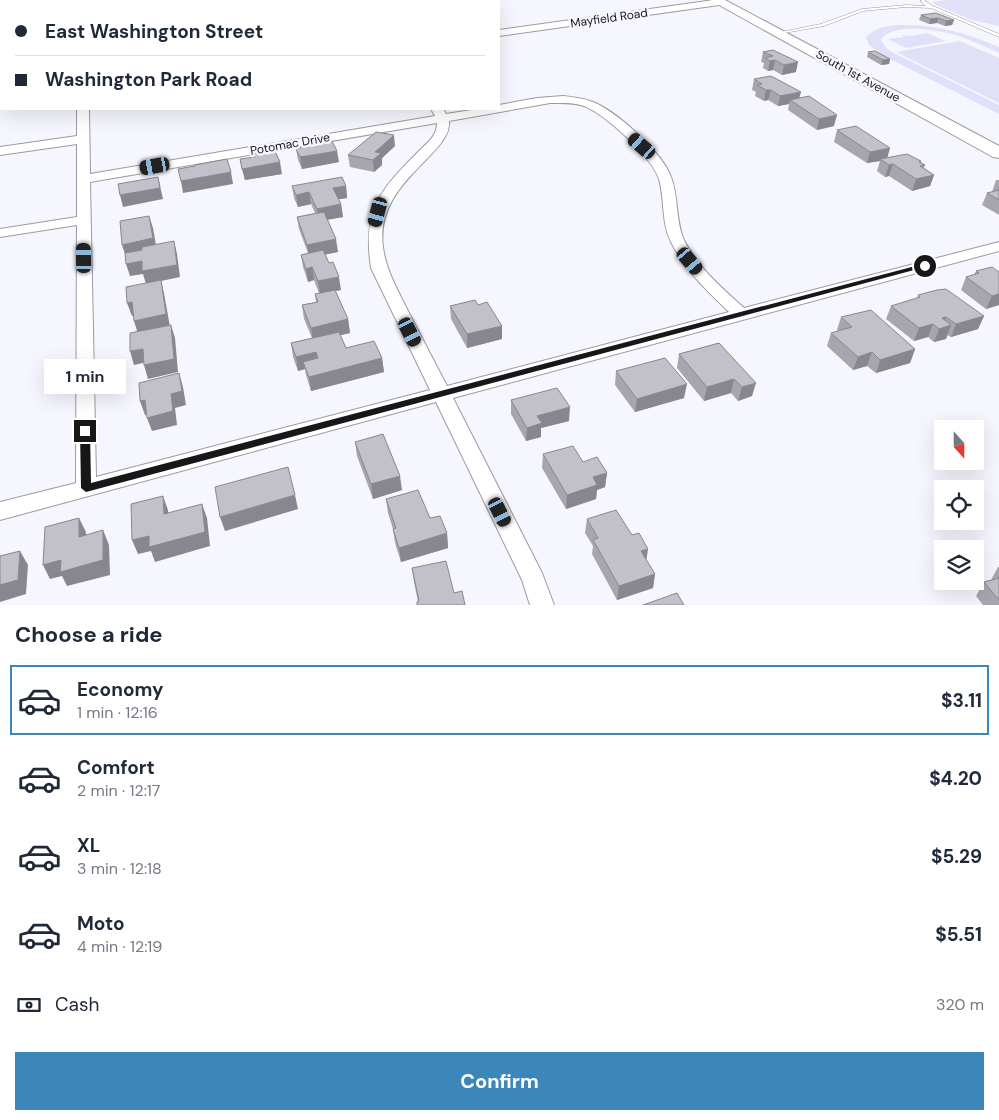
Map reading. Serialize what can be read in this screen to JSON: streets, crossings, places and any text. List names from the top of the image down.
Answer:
{
  "streets": {
    "main road": ["South 1st Avenue"],
    "street": ["Mayfield Road", "Potomac Drive"]
  },
  "crossings": [
    ["Mayfield Road", "South 1st Avenue"]
  ],
  "north": "bottom",
  "page": {
    "banner": ["East Washington Street", "Washington Park Road"],
    "bubble": "1 min",
    "heading": "Choose a ride",
    "list": [
      {
        "name": "Economy",
        "note": "1 min · 12:16",
        "value": "$3.11"
      },
      {
        "name": "Comfort",
        "note": "2 min · 12:17",
        "value": "$4.20"
      },
      {
        "name": "XL",
        "note": "3 min · 12:18",
        "value": "$5.29"
      },
      {
        "name": "Moto",
        "note": "4 min · 12:19",
        "value": "$5.51"
      }
    ],
    "pay": ["Cash", "320 m"],
    "buttons": "Confirm"
  }
}
